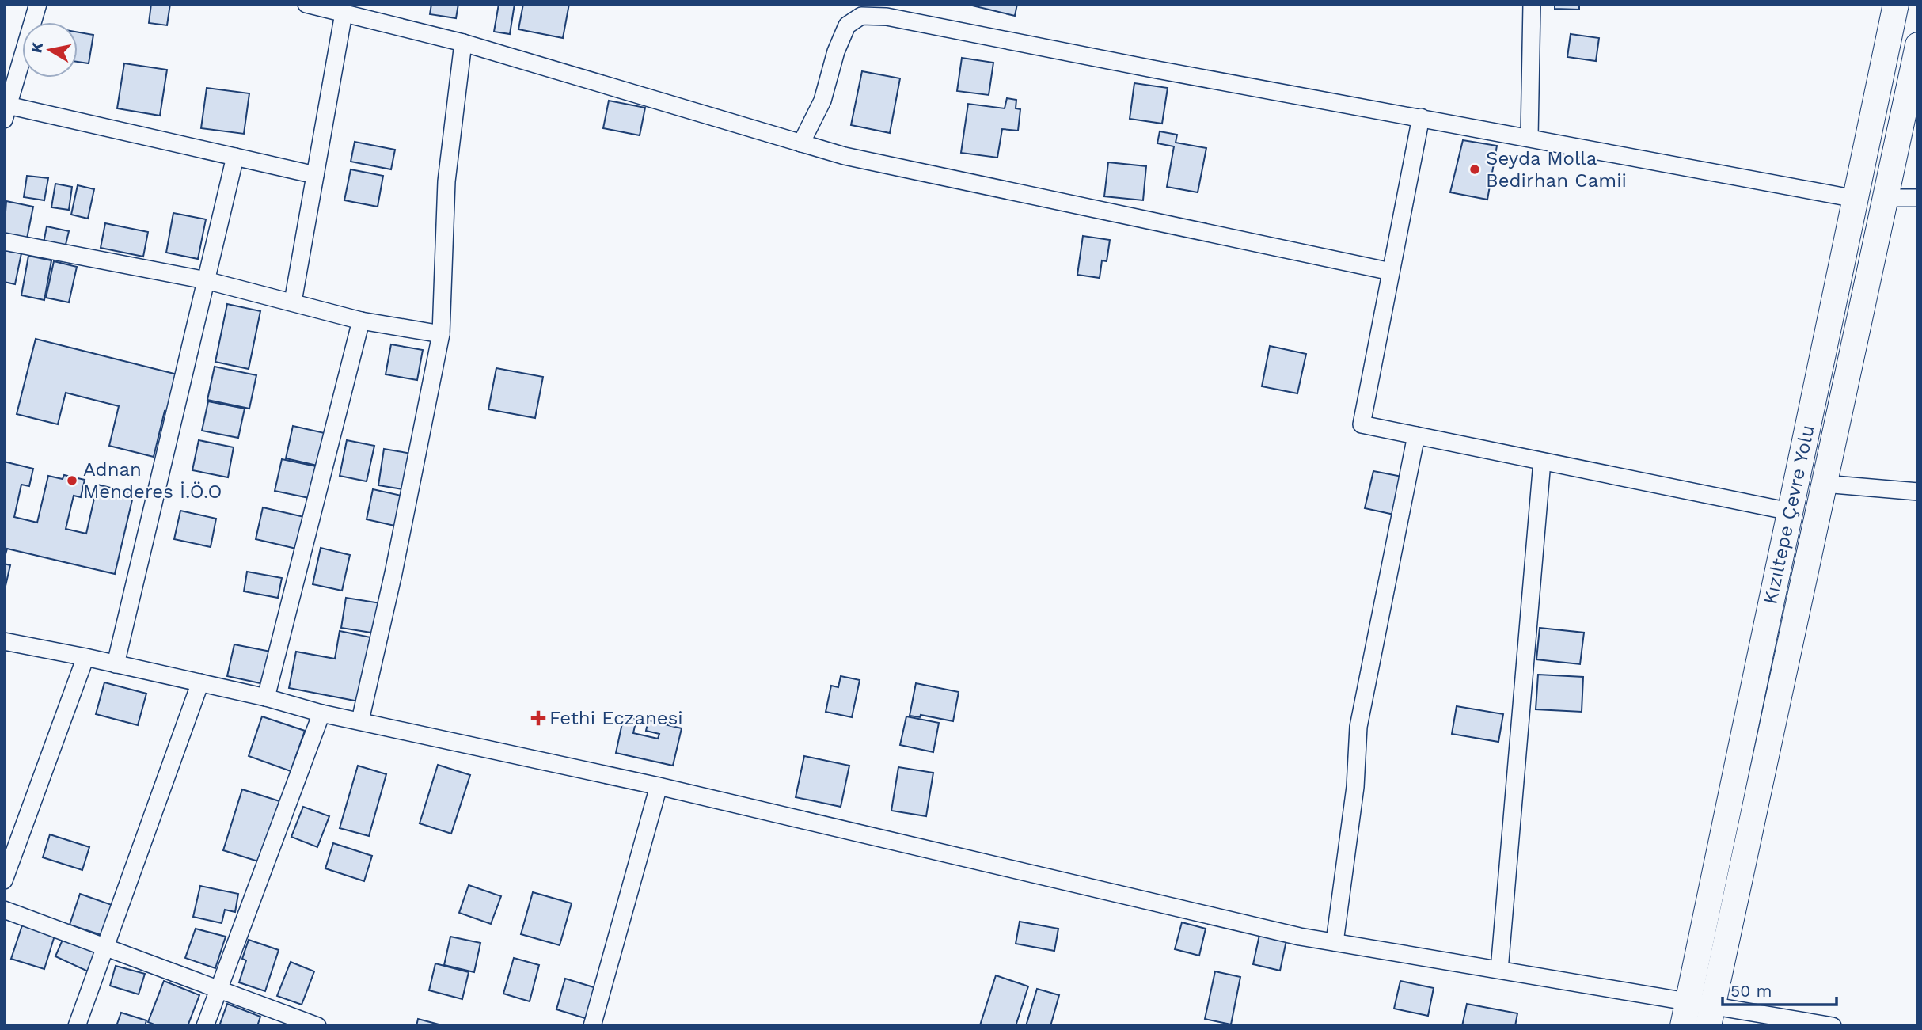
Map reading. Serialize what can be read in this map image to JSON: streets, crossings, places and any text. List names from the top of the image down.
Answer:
{
  "streets": {
    "highway": ["Kızıltepe Çevre Yolu"]
  },
  "places": {
    "other": ["Seyda Molla Bedirhan Camii", "Adnan Menderes İ.Ö.O"],
    "health": ["Fethi Eczanesi"]
  },
  "scale_bar": "50 m",
  "north": "left"
}
